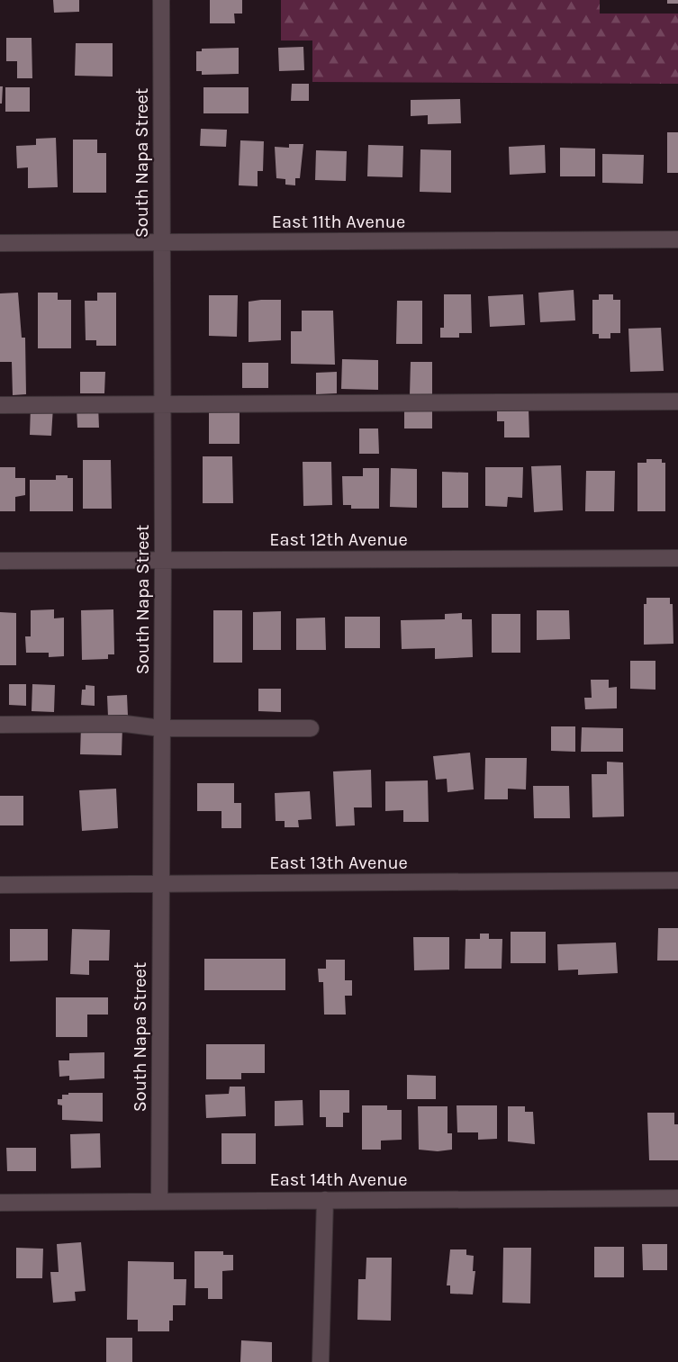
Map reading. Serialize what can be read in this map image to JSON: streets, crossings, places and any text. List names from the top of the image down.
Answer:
{
  "streets": {
    "street": [
      "South Napa Street",
      "East 11th Avenue",
      "East 12th Avenue",
      "East 13th Avenue",
      "East 14th Avenue"
    ]
  },
  "crossings": [
    ["South Napa Street", "East 11th Avenue"],
    ["South Napa Street", "East 12th Avenue"],
    ["South Napa Street", "East 13th Avenue"],
    ["South Napa Street", "East 14th Avenue"]
  ]
}
